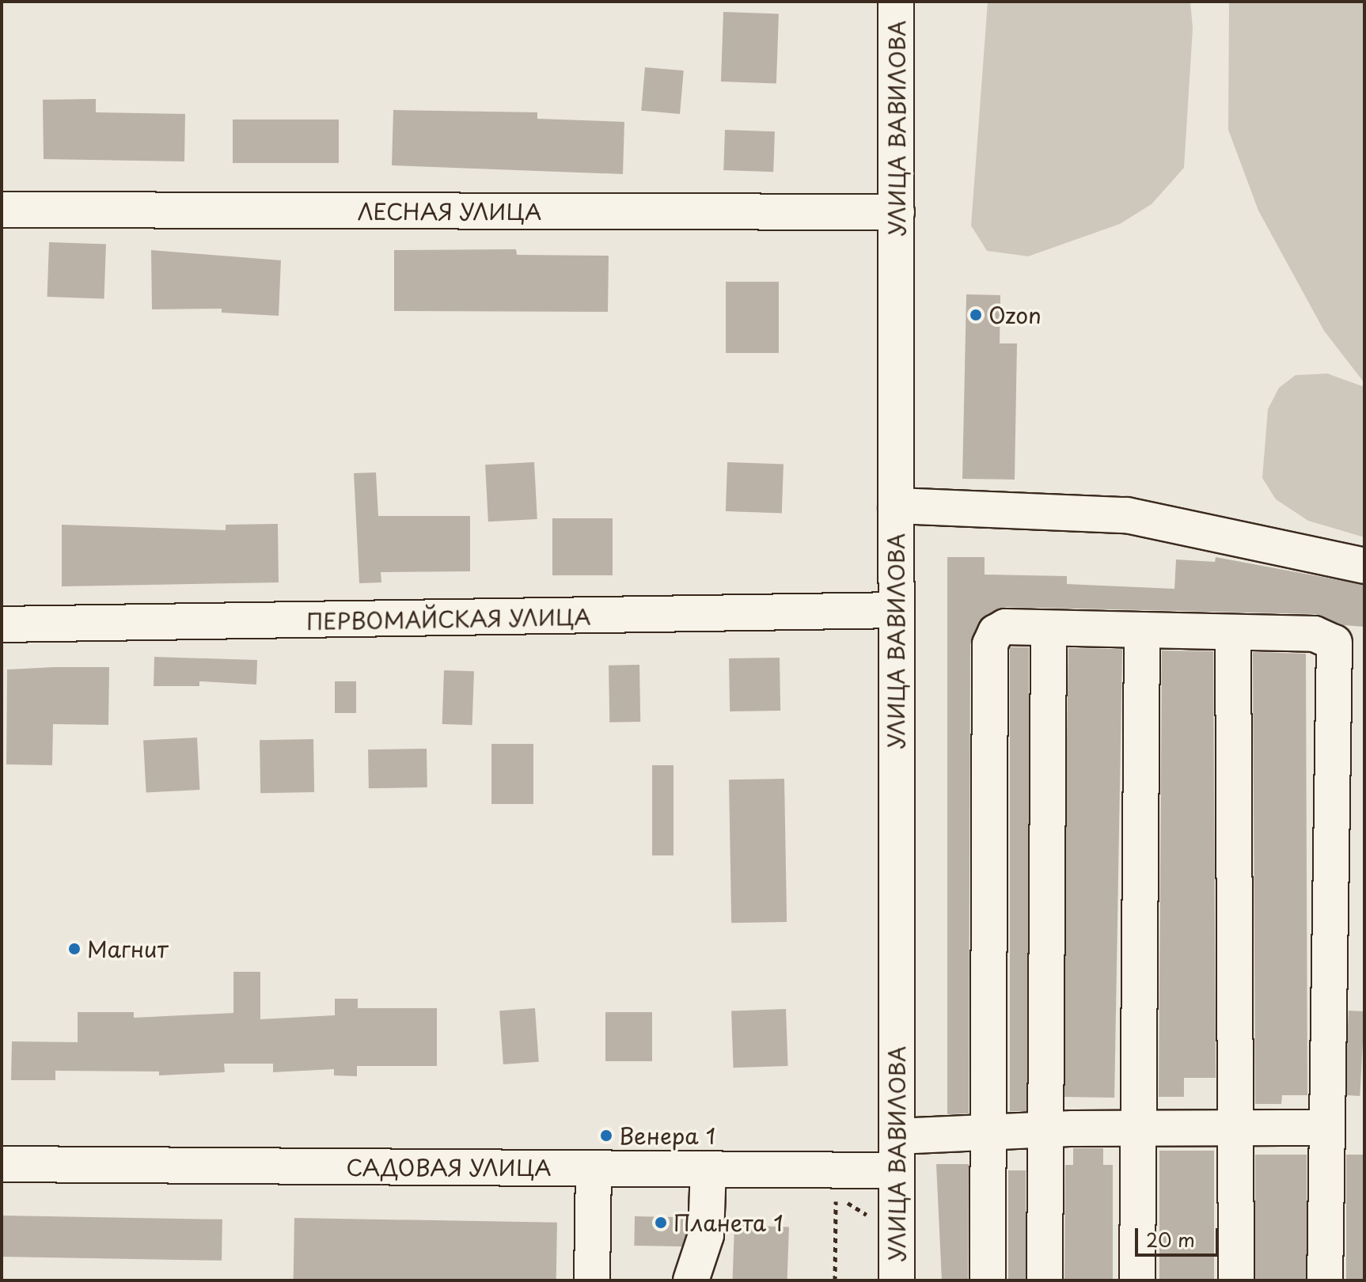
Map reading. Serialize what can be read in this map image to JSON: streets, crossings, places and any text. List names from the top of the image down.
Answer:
{
  "streets": {
    "street": [
      "УЛИЦА ВАВИЛОВА",
      "ЛЕСНАЯ УЛИЦА",
      "ПЕРВОМАЙСКАЯ УЛИЦА",
      "САДОВАЯ УЛИЦА"
    ]
  },
  "crossings": [
    ["УЛИЦА ВАВИЛОВА", "ЛЕСНАЯ УЛИЦА"],
    ["УЛИЦА ВАВИЛОВА", "ПЕРВОМАЙСКАЯ УЛИЦА"],
    ["УЛИЦА ВАВИЛОВА", "САДОВАЯ УЛИЦА"]
  ],
  "places": [
    "Ozon",
    "Магнит",
    "Венера 1",
    "Планета 1"
  ],
  "scale_bar": "20 m"
}
